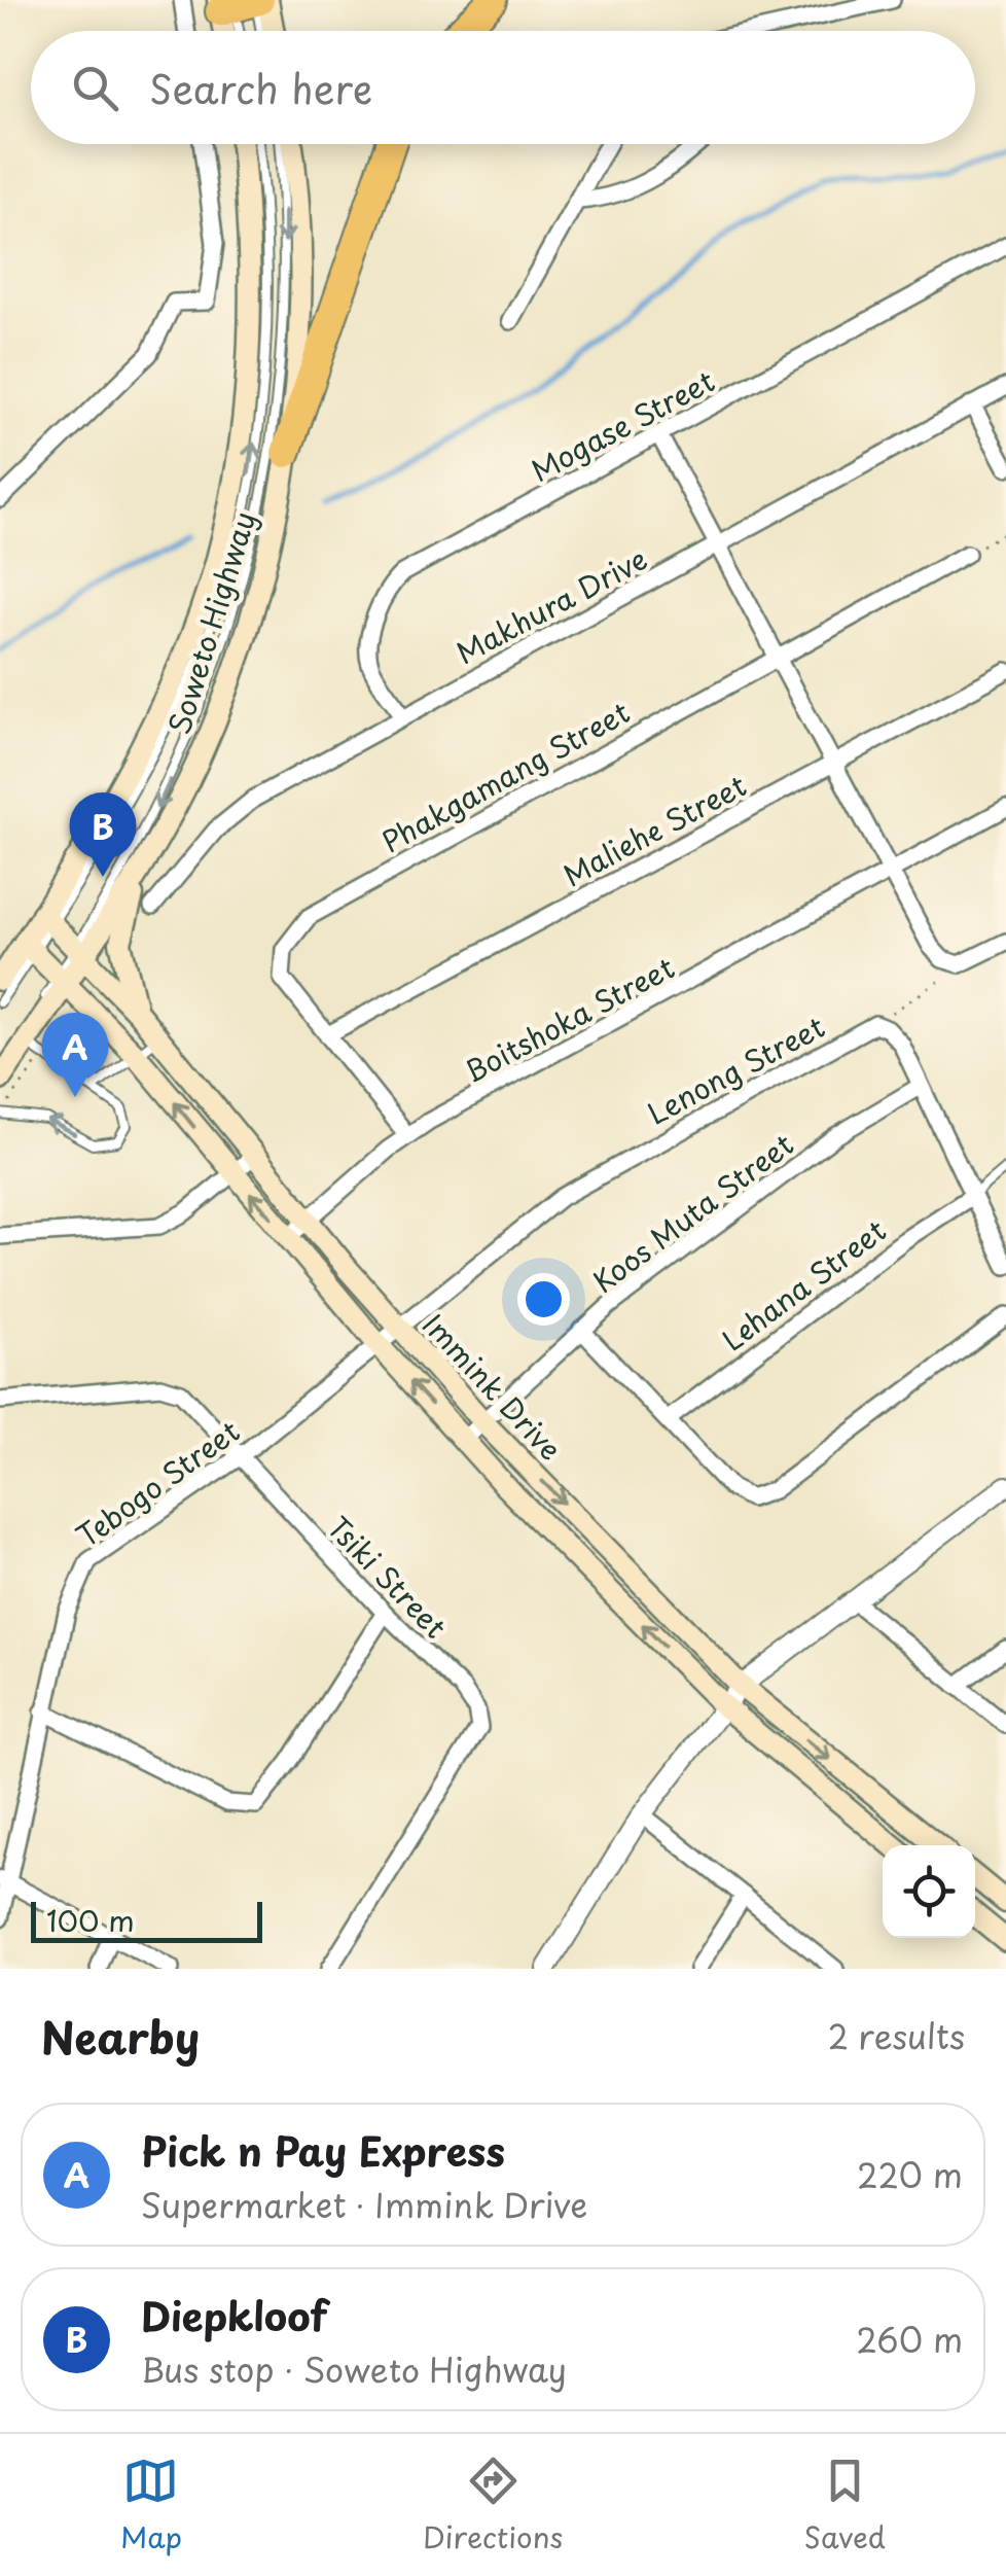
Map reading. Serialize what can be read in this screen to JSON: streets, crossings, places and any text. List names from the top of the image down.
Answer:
{
  "streets": {
    "main road": ["Soweto Highway", "Immink Drive"],
    "street": [
      "Mogase Street",
      "Makhura Drive",
      "Phakgamang Street",
      "Maliehe Street",
      "Boitshoka Street",
      "Lenong Street",
      "Koos Muta Street",
      "Lehana Street",
      "Tebogo Street",
      "Tsiki Street"
    ]
  },
  "crossings": [
    ["Mogase Street", "Makhura Drive"],
    ["Soweto Highway", "Immink Drive"],
    ["Phakgamang Street", "Maliehe Street"],
    ["Phakgamang Street", "Boitshoka Street"],
    ["Boitshoka Street", "Immink Drive"],
    ["Lenong Street", "Immink Drive"],
    ["Lenong Street", "Tebogo Street"],
    ["Koos Muta Street", "Immink Drive"],
    ["Immink Drive", "Tebogo Street"],
    ["Tebogo Street", "Tsiki Street"]
  ],
  "scale_bar": "100 m",
  "page": {
    "search": "Search here",
    "pins": ["B", "A"],
    "scale": "100 m",
    "heading": ["Nearby", "2 results"],
    "list": [
      {
        "mark": "A",
        "name": "Pick n Pay Express",
        "note": "Supermarket · Immink Drive",
        "value": "220 m"
      },
      {
        "mark": "B",
        "name": "Diepkloof",
        "note": "Bus stop · Soweto Highway",
        "value": "260 m"
      }
    ],
    "nav": ["Map", "Directions", "Saved"]
  }
}
